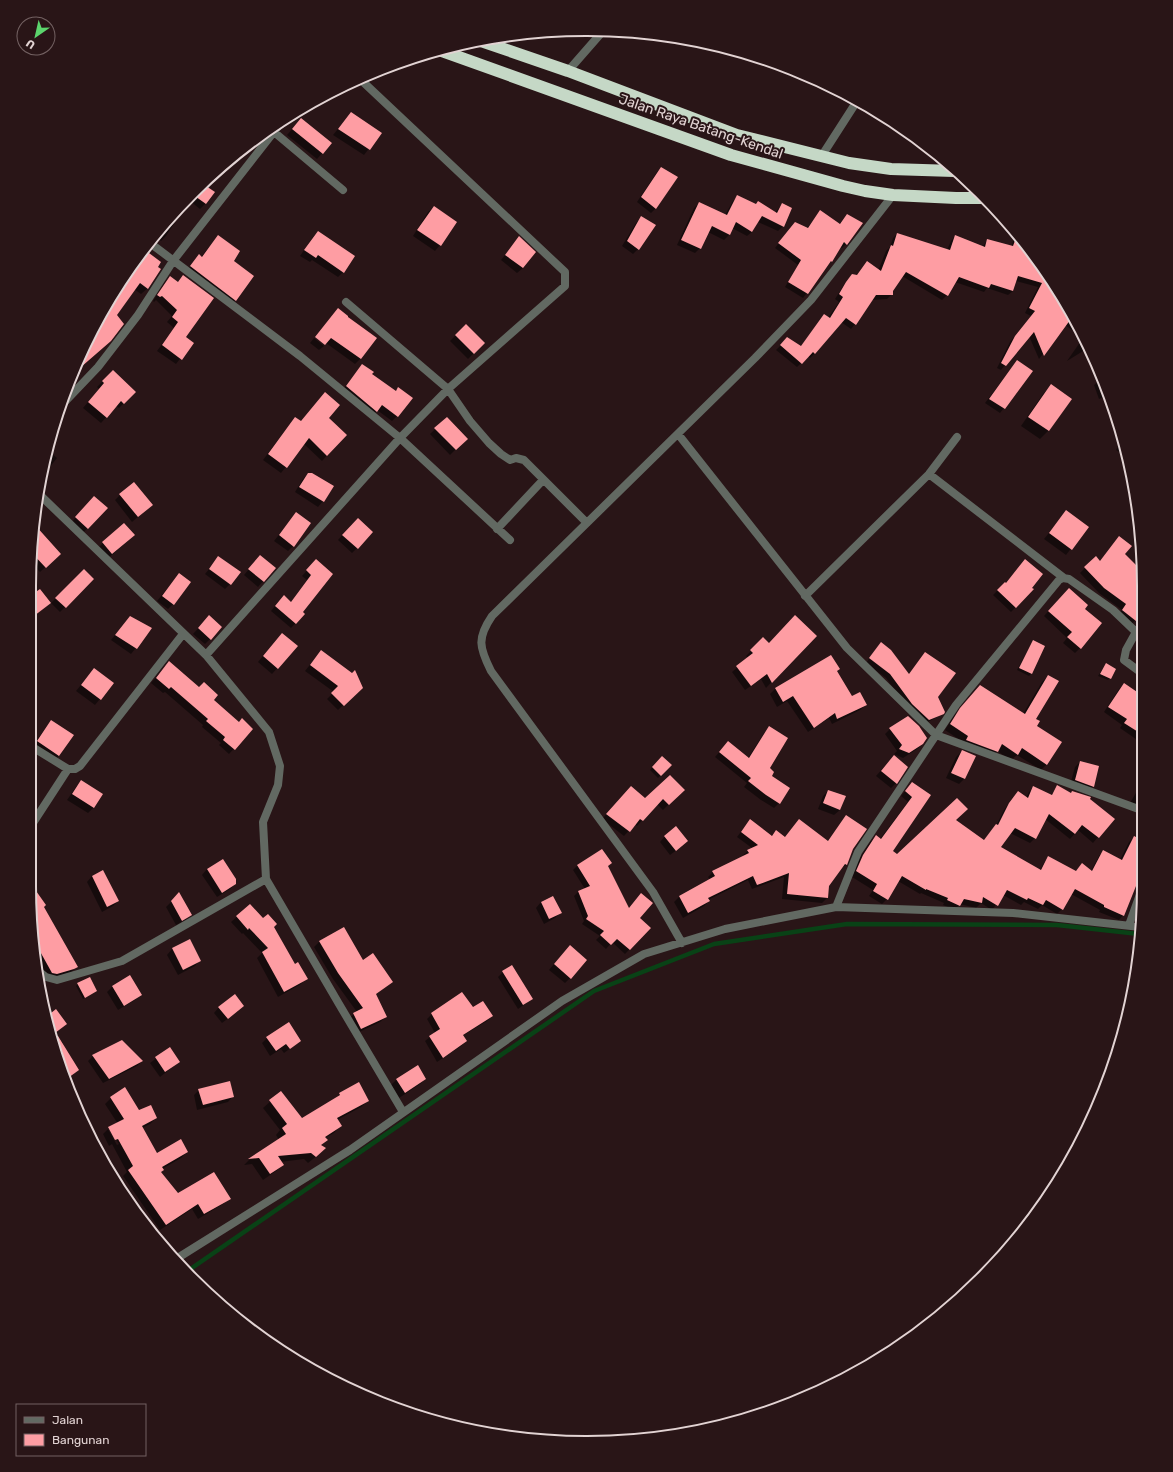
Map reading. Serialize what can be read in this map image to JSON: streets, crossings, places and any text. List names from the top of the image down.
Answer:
{
  "streets": {
    "highway": ["Jalan Raya Batang-Kendal"]
  },
  "legend": ["Jalan", "Bangunan"],
  "north": "bottom left"
}
